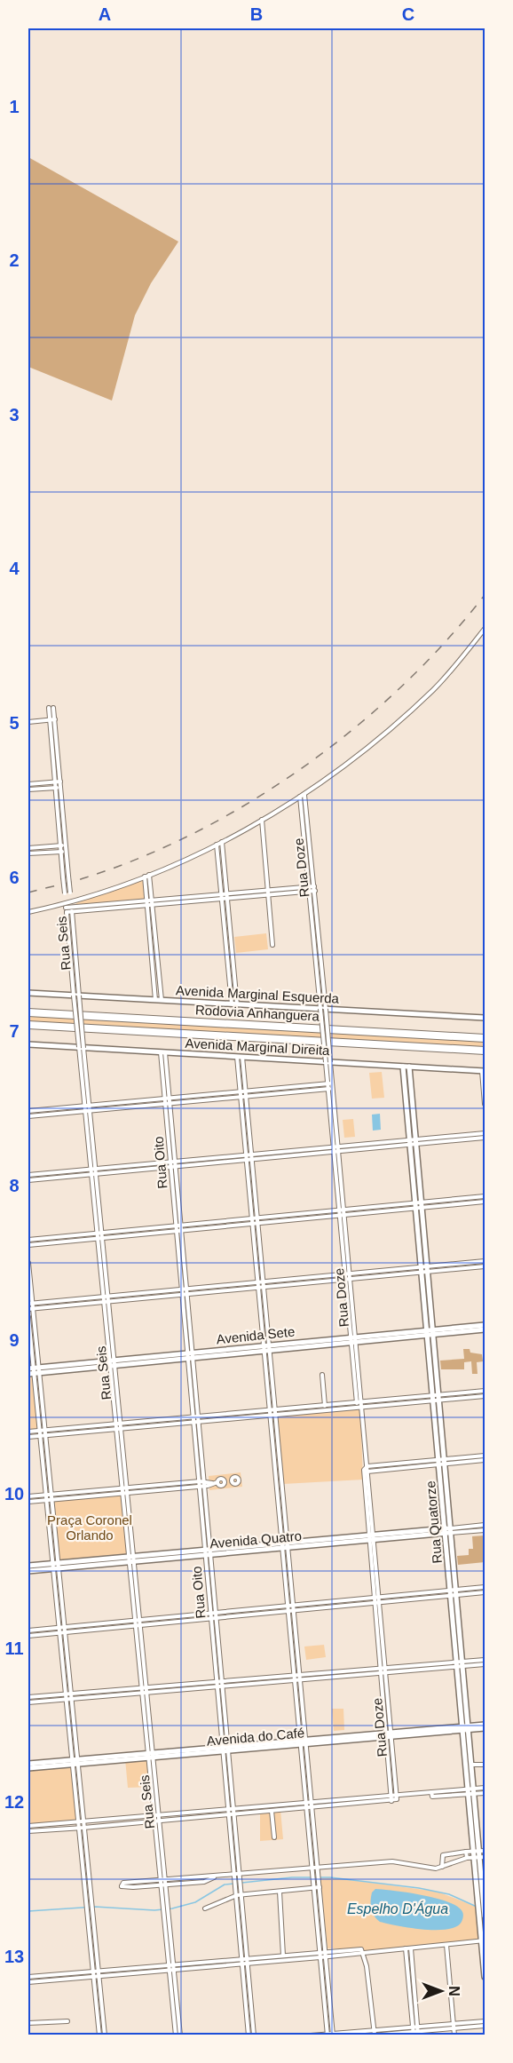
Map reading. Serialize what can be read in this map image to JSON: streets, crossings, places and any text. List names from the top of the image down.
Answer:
{
  "streets": {
    "highway": ["Rodovia Anhanguera"],
    "street": [
      "Rua Doze",
      "Rua Seis",
      "Avenida Marginal Esquerda",
      "Avenida Marginal Direita",
      "Rua Oito",
      "Avenida Sete",
      "Rua Quatorze",
      "Avenida Quatro",
      "Avenida do Café"
    ]
  },
  "crossings": [
    ["Rua Doze", "Avenida Marginal Esquerda"],
    ["Rua Doze", "Avenida Marginal Direita"],
    ["Rua Doze", "Avenida Sete"],
    ["Rua Doze", "Avenida Quatro"],
    ["Rua Doze", "Avenida do Café"],
    ["Rua Seis", "Avenida Marginal Esquerda"],
    ["Rua Seis", "Avenida Marginal Direita"],
    ["Rua Seis", "Avenida Sete"],
    ["Rua Seis", "Avenida Quatro"],
    ["Rua Seis", "Avenida do Café"],
    ["Avenida Marginal Direita", "Rua Oito"],
    ["Avenida Marginal Direita", "Rua Quatorze"],
    ["Rua Oito", "Avenida Sete"],
    ["Rua Oito", "Avenida Quatro"],
    ["Rua Oito", "Avenida do Café"],
    ["Avenida Sete", "Rua Quatorze"],
    ["Rua Quatorze", "Avenida Quatro"],
    ["Rua Quatorze", "Avenida do Café"]
  ],
  "water": ["Espelho D'Água"],
  "parks": ["Praça Coronel Orlando"],
  "north": "right",
  "grid": {
    "columns": ["A", "B", "C"],
    "rows": [
      "1",
      "2",
      "3",
      "4",
      "5",
      "6",
      "7",
      "8",
      "9",
      "10",
      "11",
      "12",
      "13"
    ]
  }
}
